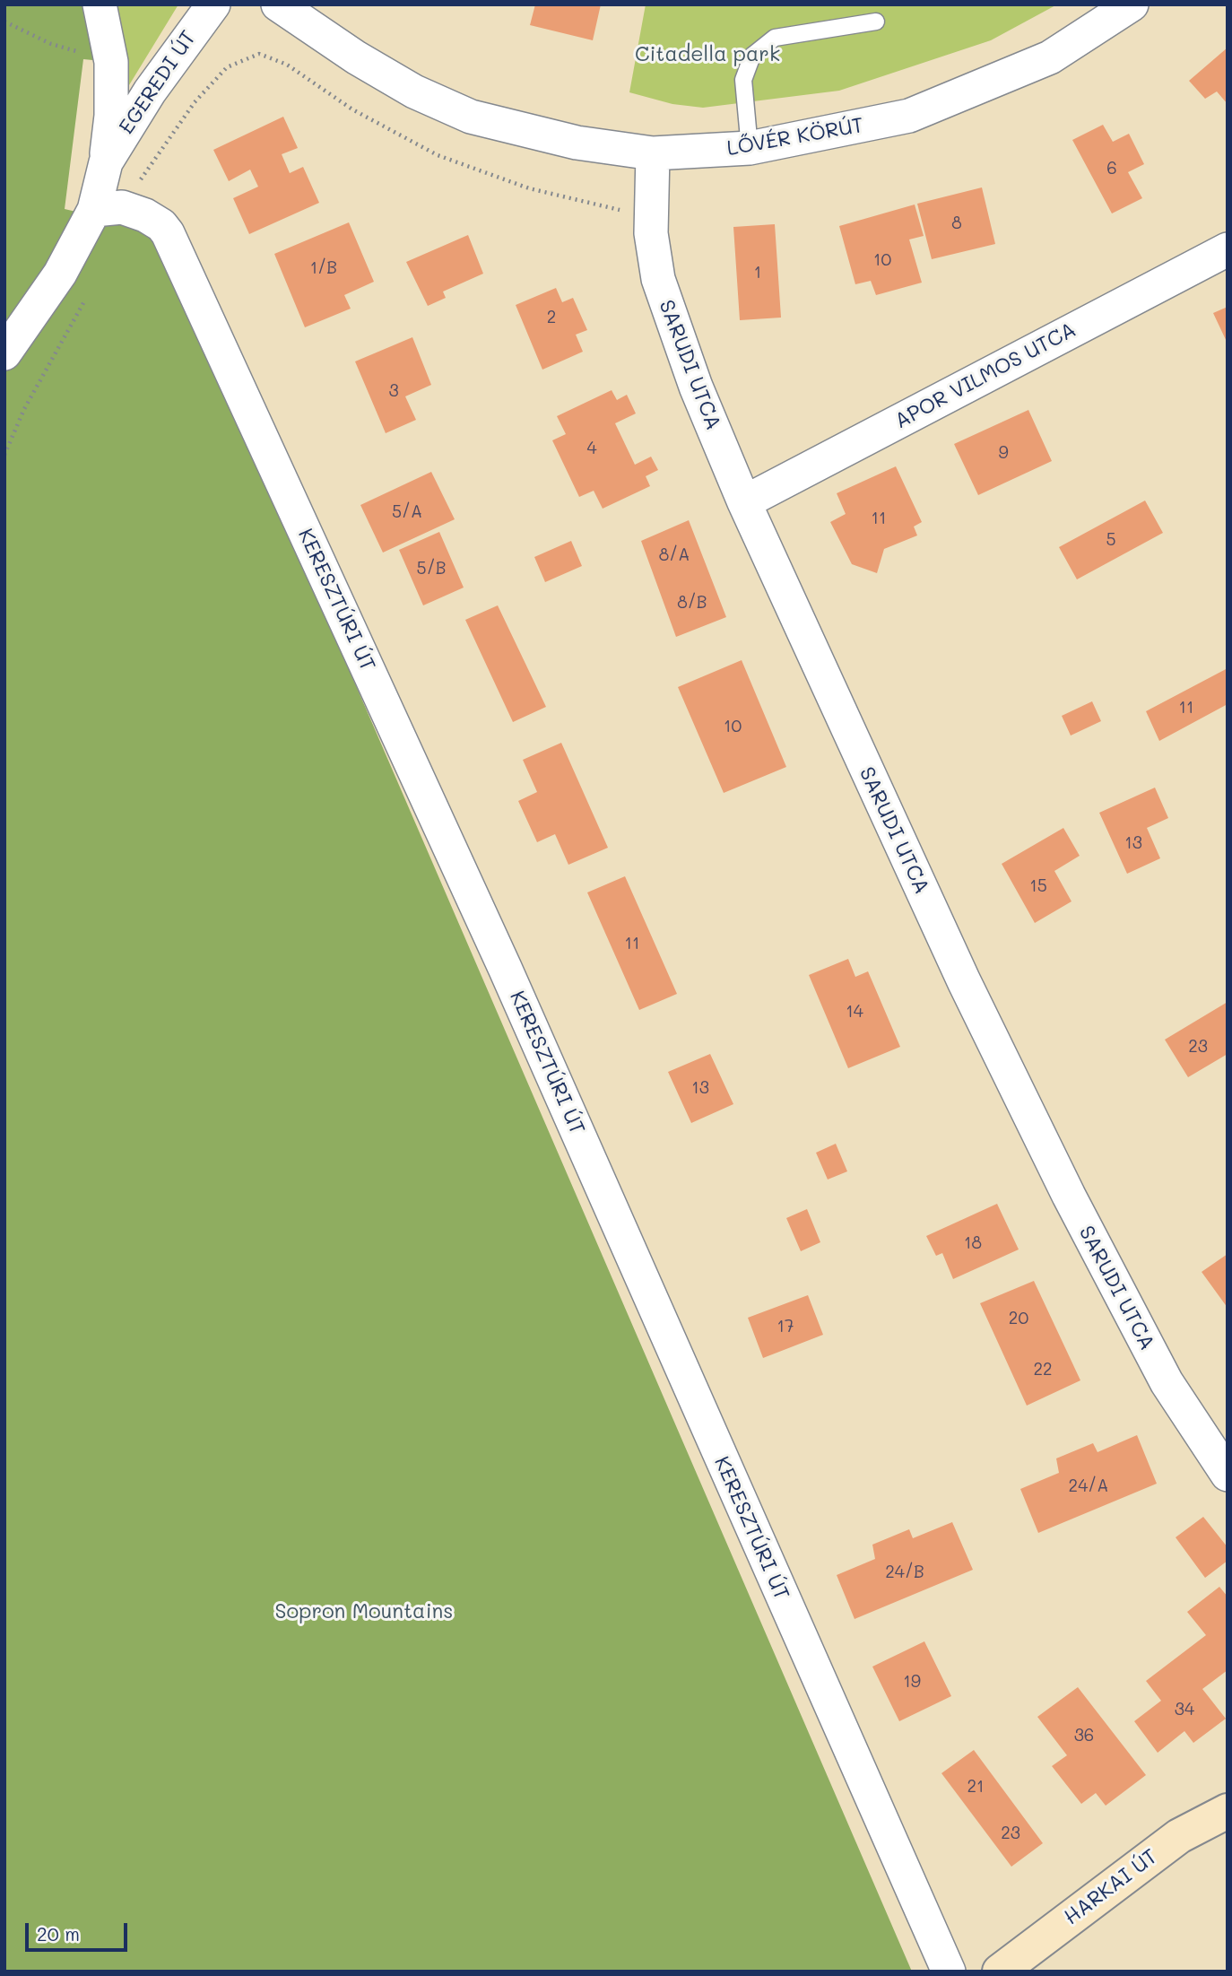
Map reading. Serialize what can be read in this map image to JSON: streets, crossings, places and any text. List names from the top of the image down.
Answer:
{
  "streets": {
    "main road": ["HARKAI ÚT"],
    "street": [
      "EGEREDI ÚT",
      "LŐVÉR KÖRÚT",
      "SARUDI UTCA",
      "APOR VILMOS UTCA",
      "KERESZTÚRI ÚT"
    ]
  },
  "crossings": [
    ["EGEREDI ÚT", "KERESZTÚRI ÚT"],
    ["LŐVÉR KÖRÚT", "SARUDI UTCA"],
    ["SARUDI UTCA", "APOR VILMOS UTCA"]
  ],
  "parks": ["Citadella park", "Sopron Mountains"],
  "house_numbers": [
    "6",
    "8",
    "10",
    "1/B",
    "1",
    "2",
    "3",
    "4",
    "9",
    "5/A",
    "11",
    "5",
    "8/A",
    "5/B",
    "8/B",
    "11",
    "10",
    "13",
    "15",
    "11",
    "14",
    "23",
    "13",
    "18",
    "20",
    "17",
    "22",
    "24/A",
    "24/B",
    "19",
    "34",
    "36",
    "21",
    "23"
  ],
  "scale_bar": "20 m"
}
